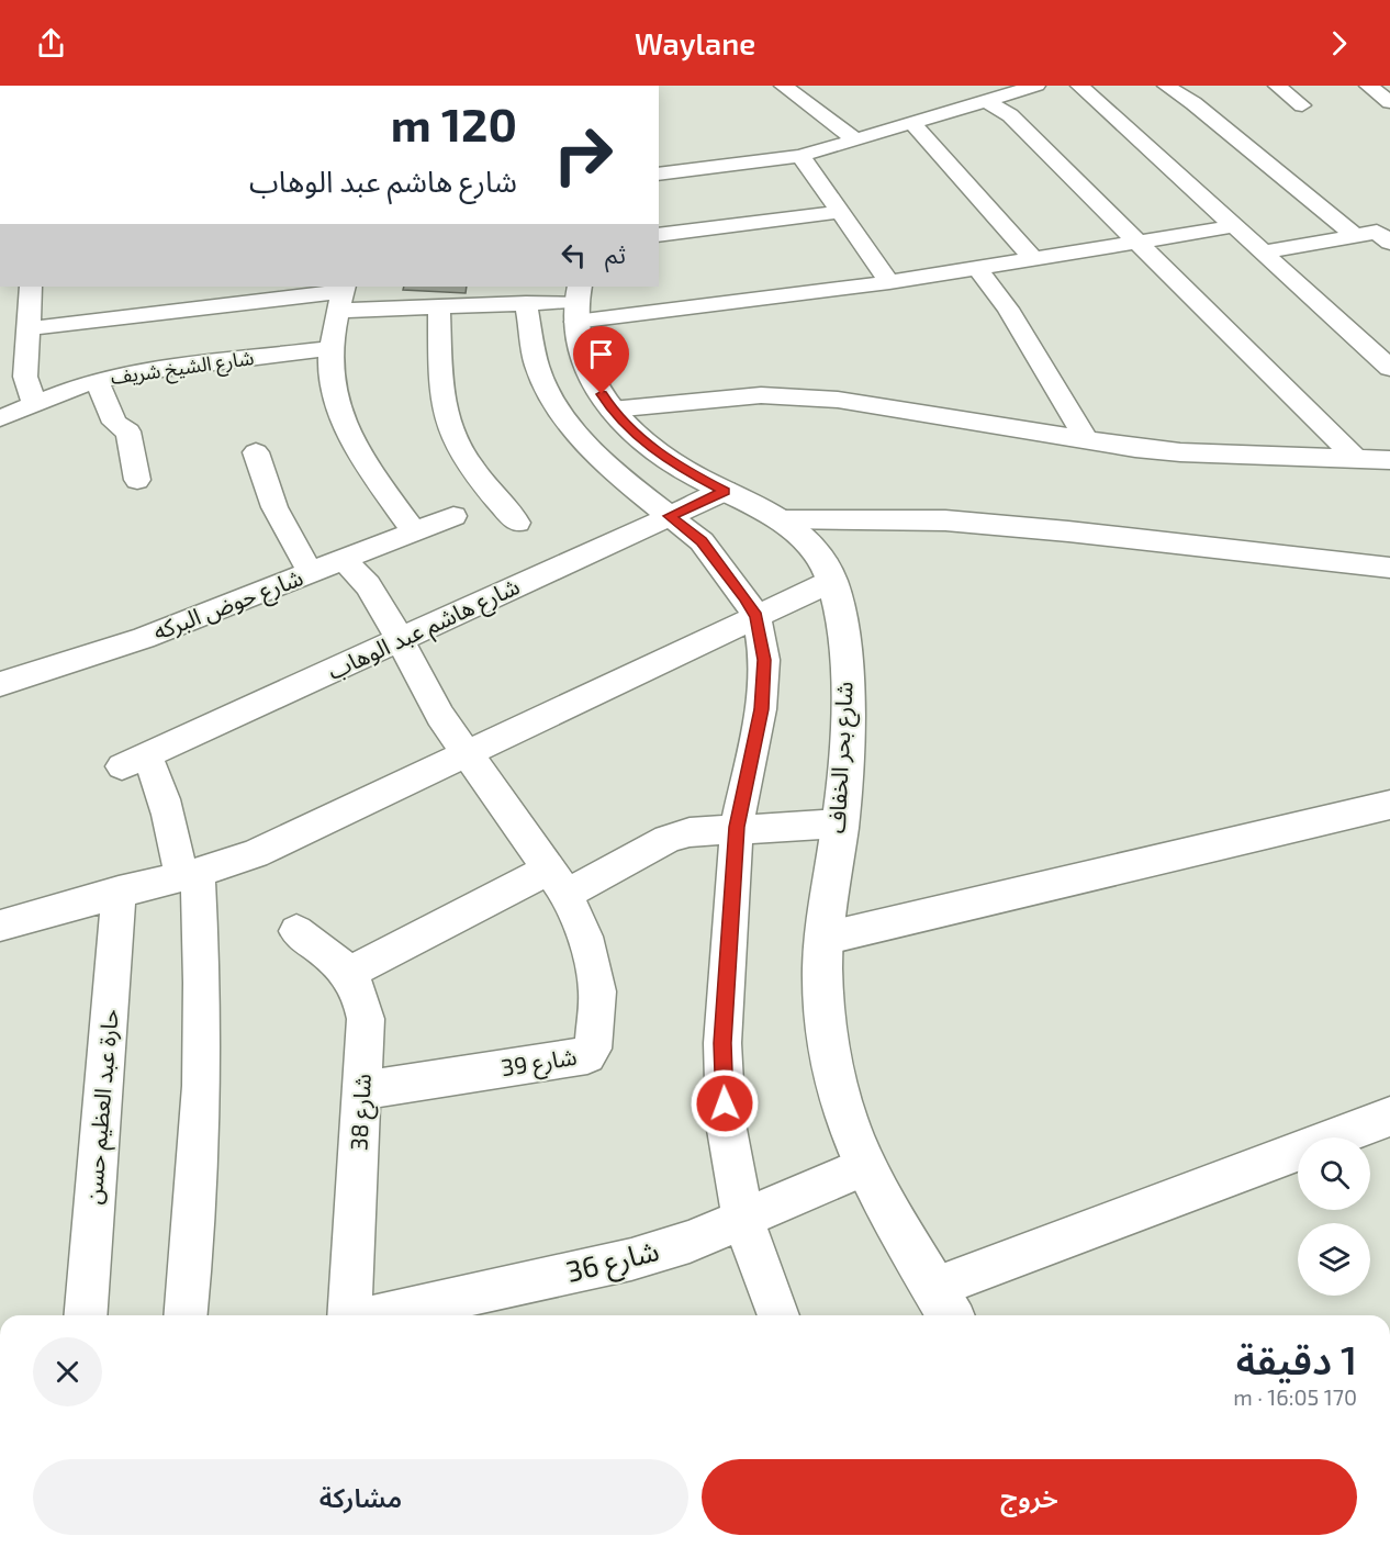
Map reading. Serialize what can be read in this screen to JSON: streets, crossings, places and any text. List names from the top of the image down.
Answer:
{
  "streets": {
    "street": [
      "شارع الشيخ شريف",
      "شارع حوض البركه",
      "شارع هاشم عبد الوهاب",
      "شارع بحر الخفاف",
      "شارع 39",
      "حارة عبد العظيم حسن",
      "شارع 38",
      "شارع 36"
    ]
  },
  "crossings": [
    ["شارع هاشم عبد الوهاب", "شارع بحر الخفاف"],
    ["شارع بحر الخفاف", "شارع 36"],
    ["شارع 39", "شارع 38"]
  ],
  "page": {
    "header": "Waylane",
    "turn": ["120 m", "شارع هاشم عبد الوهاب"],
    "then": "ثم",
    "heading": ["1 دقيقة", "170 m · 16:05"],
    "buttons": ["خروج", "مشاركة"]
  }
}
